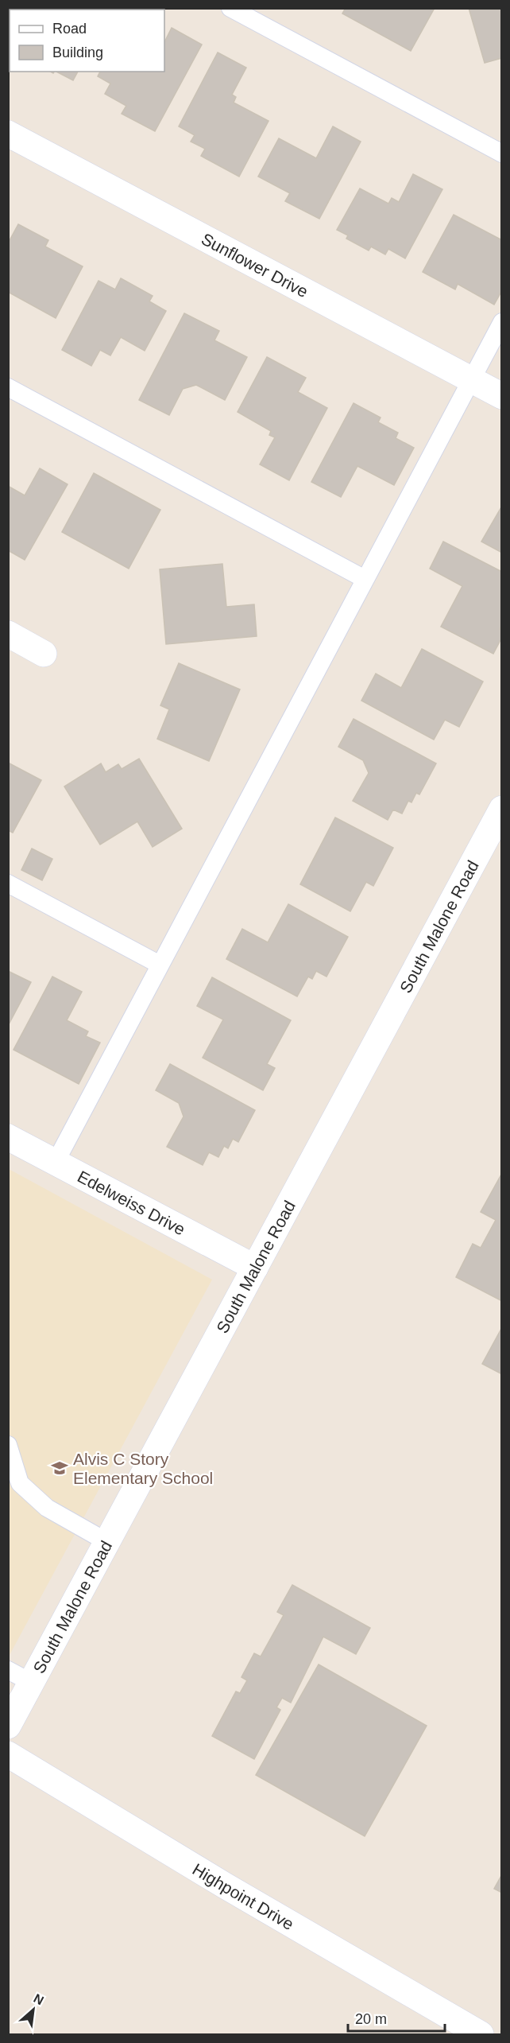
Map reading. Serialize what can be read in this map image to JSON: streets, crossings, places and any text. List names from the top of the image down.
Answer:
{
  "streets": {
    "street": [
      "Sunflower Drive",
      "South Malone Road",
      "Edelweiss Drive",
      "Highpoint Drive"
    ]
  },
  "crossings": [
    ["South Malone Road", "Edelweiss Drive"]
  ],
  "places": {
    "school or university": ["Alvis C Story Elementary School"]
  },
  "legend": ["Road", "Building"],
  "scale_bar": "20 m",
  "north": "top right"
}
